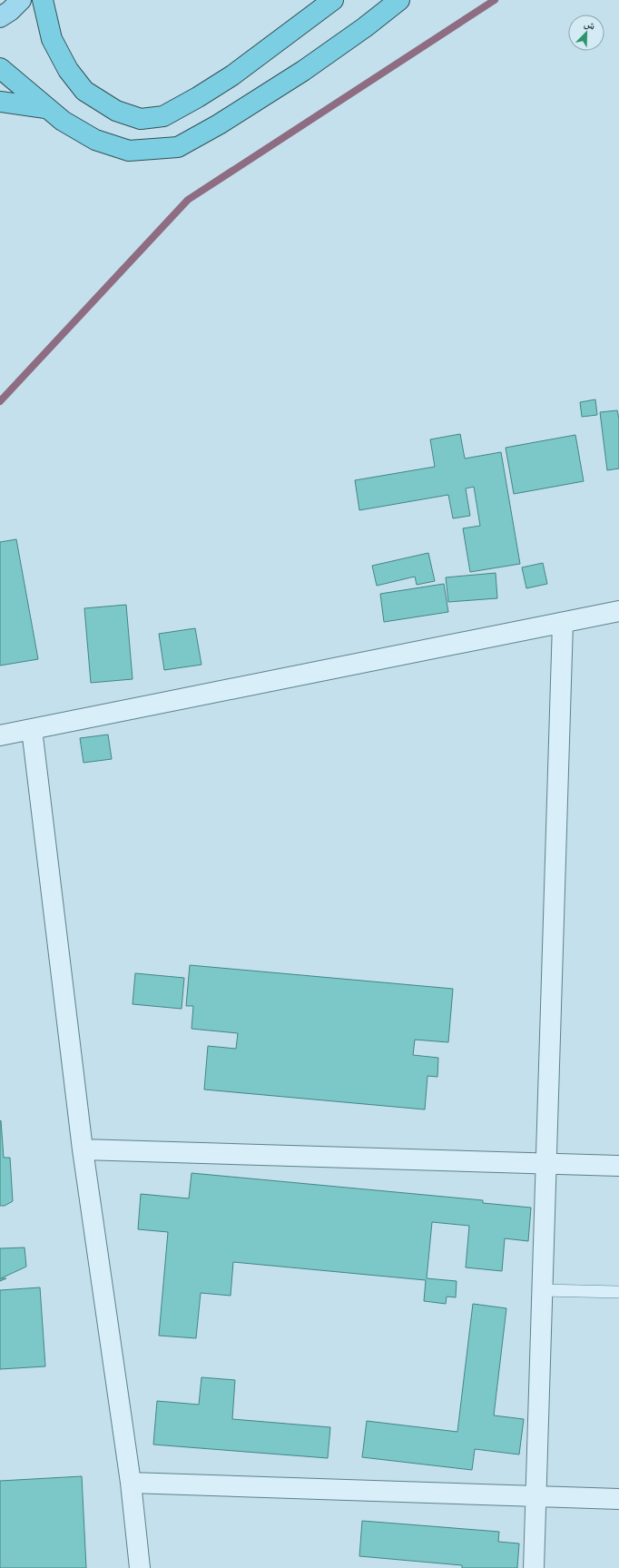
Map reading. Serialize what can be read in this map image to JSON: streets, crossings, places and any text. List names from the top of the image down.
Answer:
{
  "north": "top right"
}
